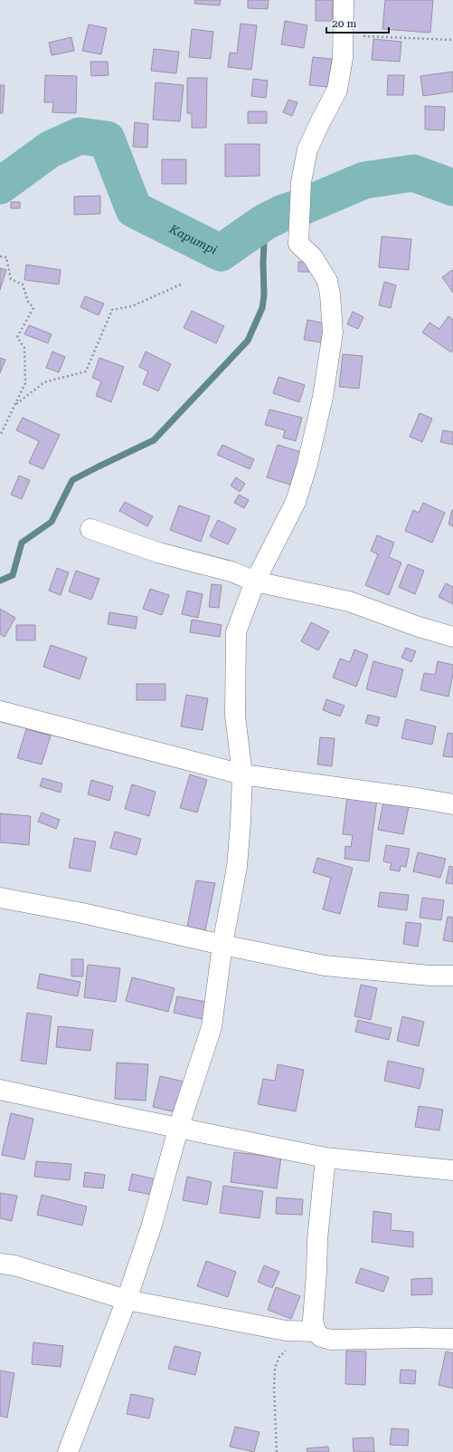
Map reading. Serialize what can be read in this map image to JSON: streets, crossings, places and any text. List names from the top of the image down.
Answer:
{
  "water": ["Kapumpi"],
  "scale_bar": "20 m"
}
